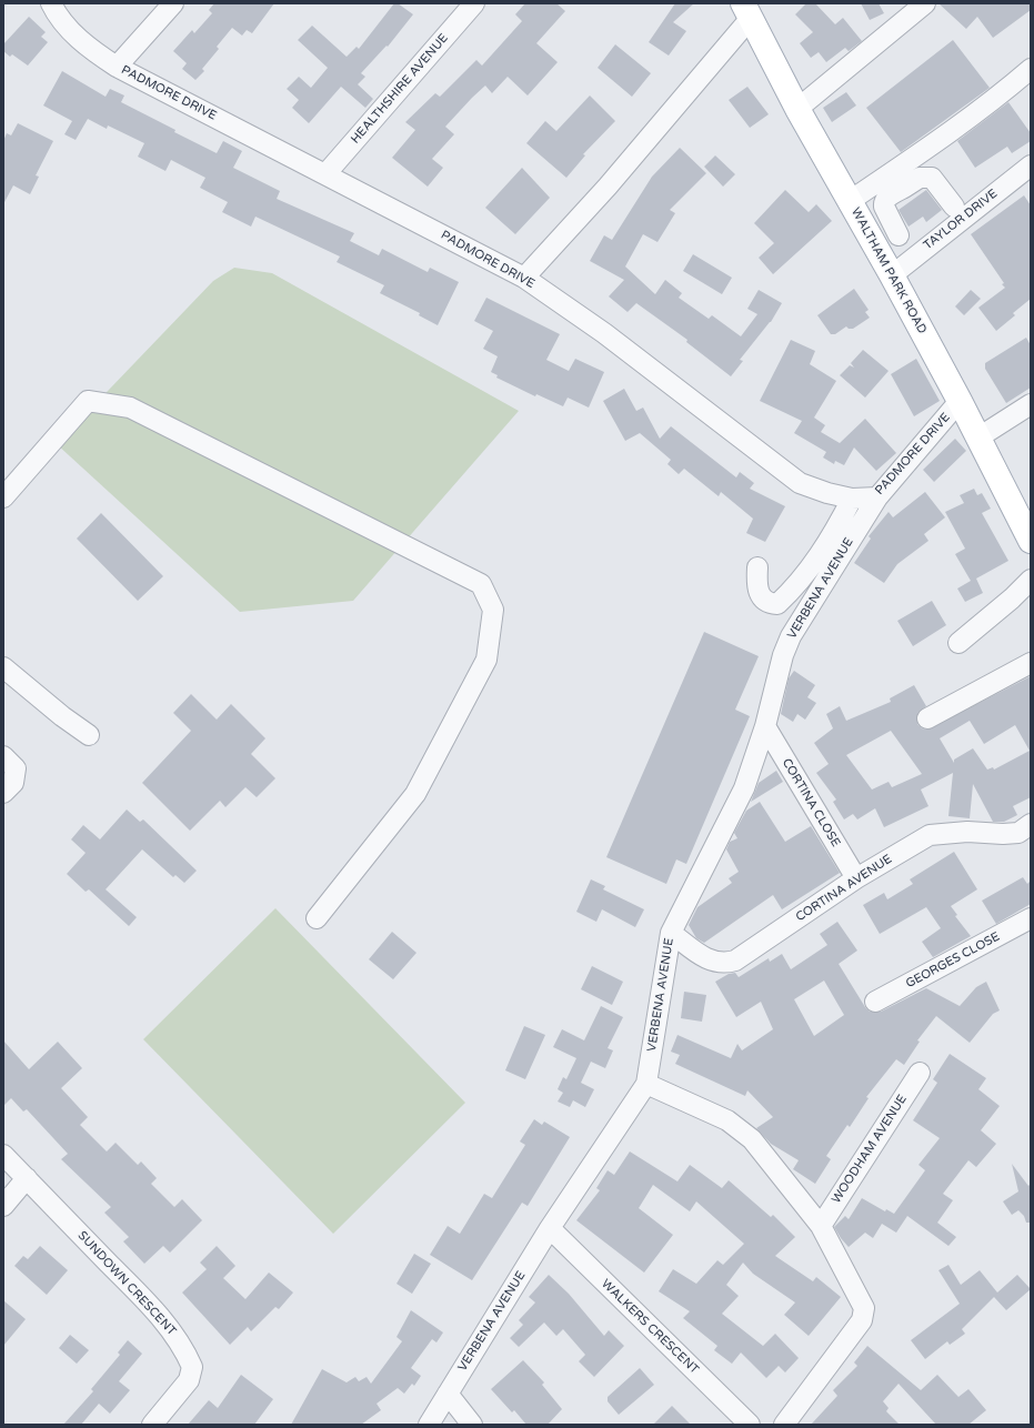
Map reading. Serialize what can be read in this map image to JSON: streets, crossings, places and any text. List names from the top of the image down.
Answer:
{
  "streets": {
    "main road": ["WALTHAM PARK ROAD"],
    "street": [
      "HEALTHSHIRE AVENUE",
      "PADMORE DRIVE",
      "TAYLOR DRIVE",
      "VERBENA AVENUE",
      "CORTINA CLOSE",
      "CORTINA AVENUE",
      "GEORGES CLOSE",
      "WOODHAM AVENUE",
      "SUNDOWN CRESCENT",
      "WALKERS CRESCENT"
    ]
  },
  "crossings": [
    ["HEALTHSHIRE AVENUE", "PADMORE DRIVE"],
    ["PADMORE DRIVE", "WALTHAM PARK ROAD"],
    ["PADMORE DRIVE", "VERBENA AVENUE"],
    ["TAYLOR DRIVE", "WALTHAM PARK ROAD"],
    ["VERBENA AVENUE", "CORTINA CLOSE"],
    ["VERBENA AVENUE", "CORTINA AVENUE"],
    ["VERBENA AVENUE", "WALKERS CRESCENT"],
    ["CORTINA CLOSE", "CORTINA AVENUE"]
  ]
}
